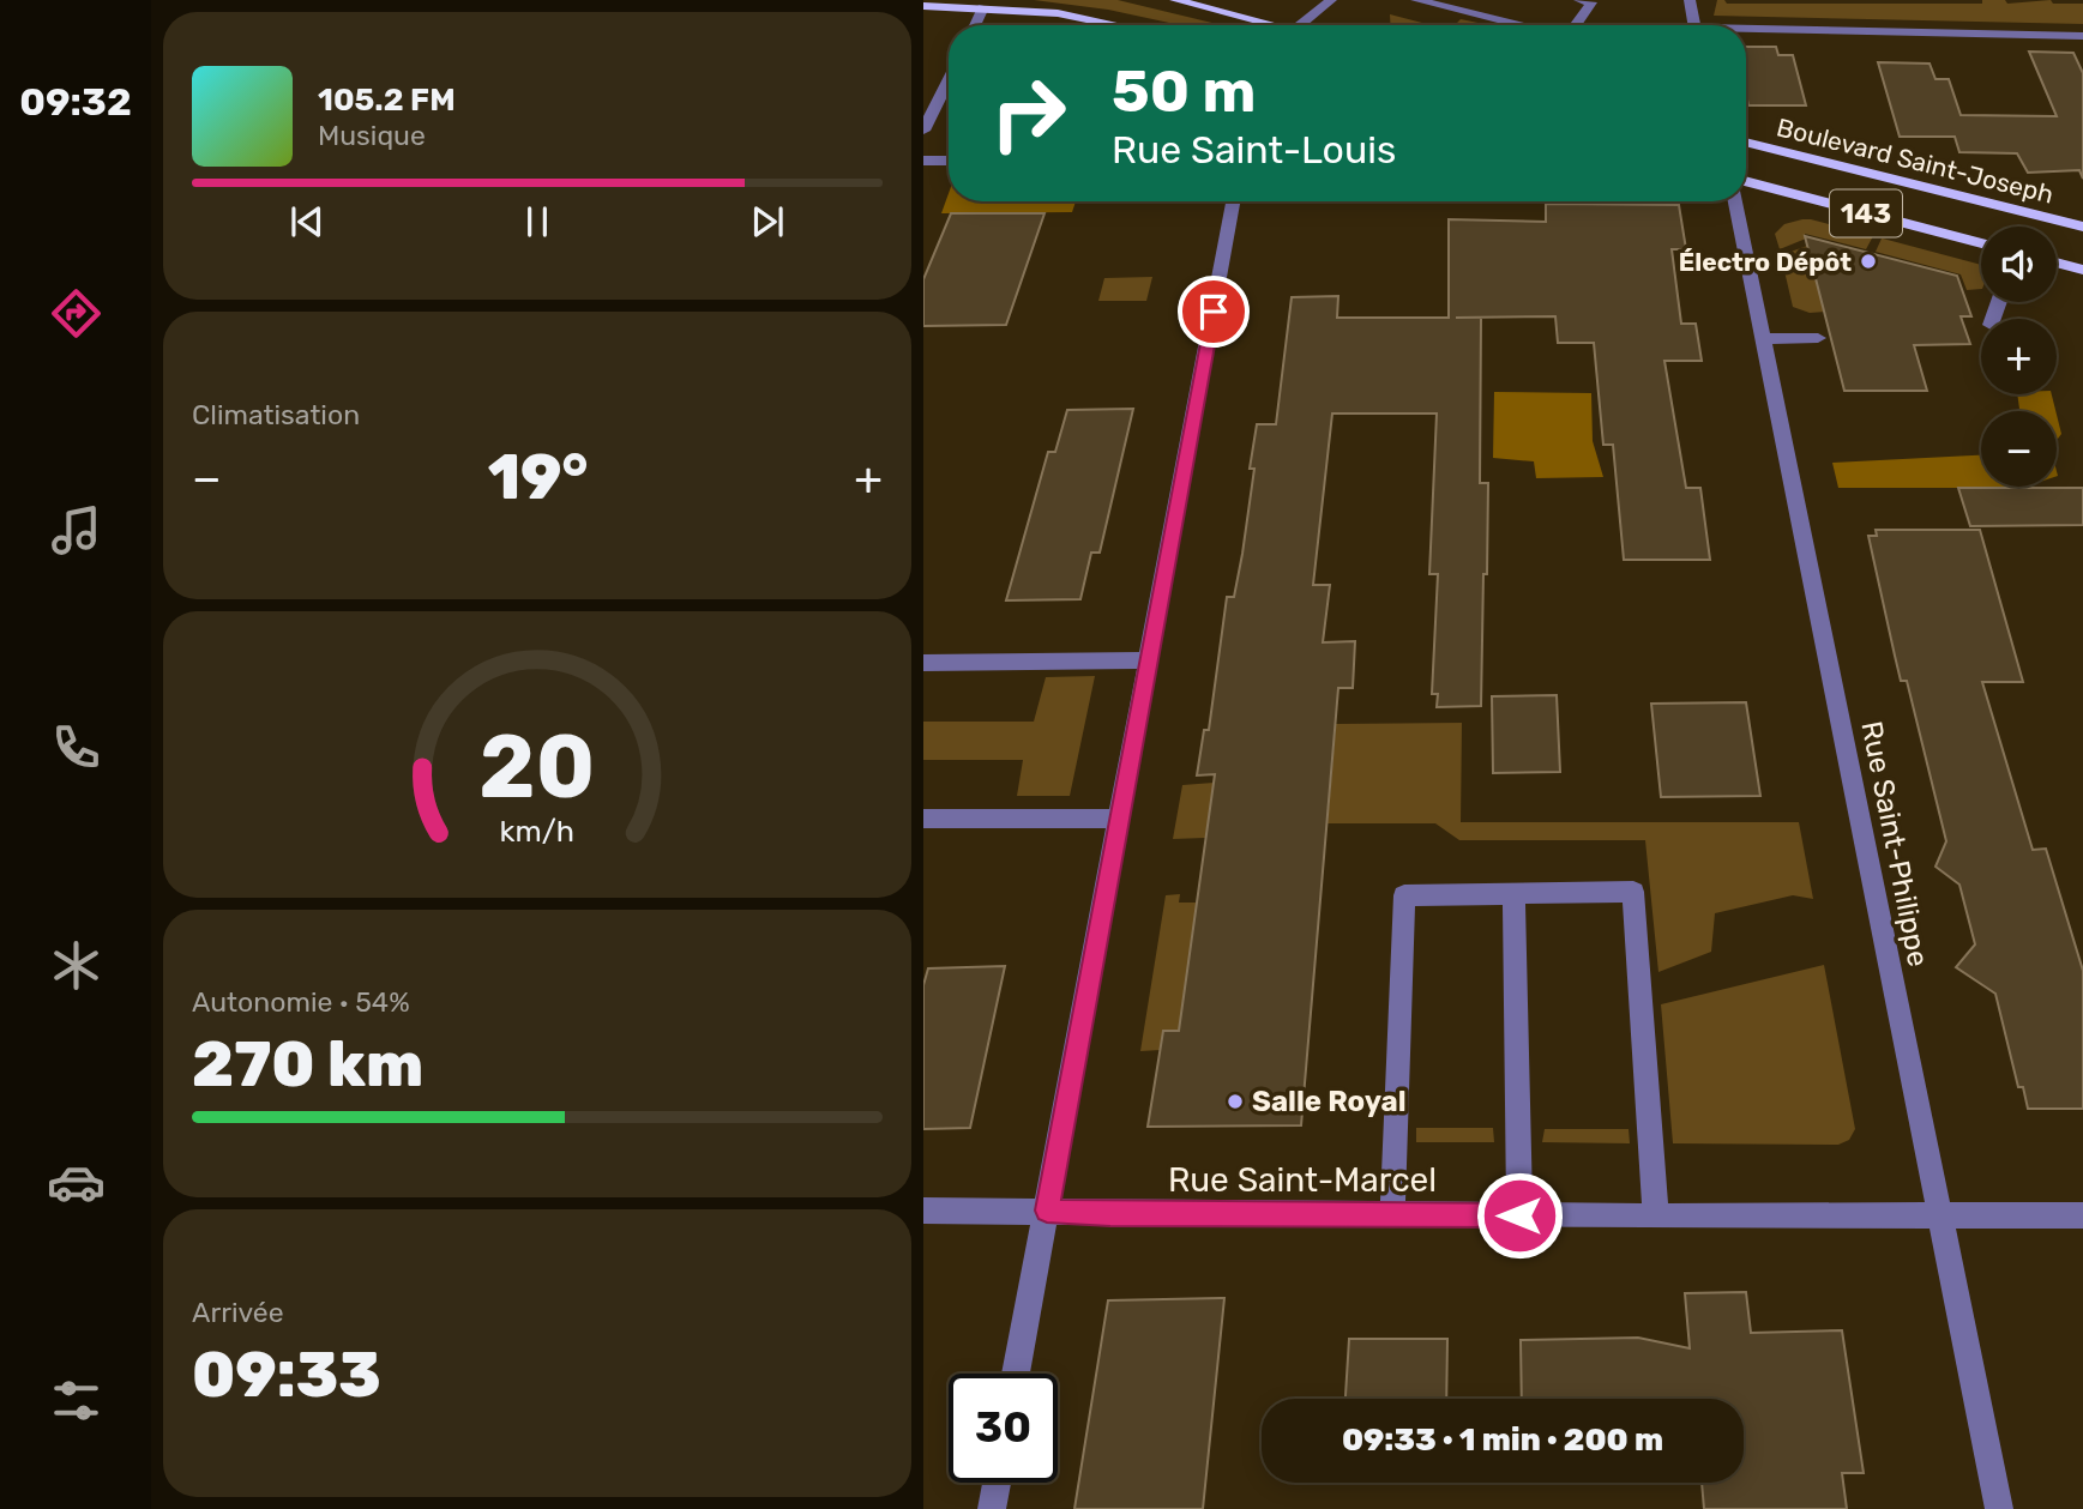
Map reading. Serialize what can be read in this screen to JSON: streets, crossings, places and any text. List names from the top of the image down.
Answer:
{
  "streets": {
    "main road": ["Boulevard Saint-Joseph", "143"],
    "street": ["Rue Saint-Philippe", "Rue Saint-Marcel"]
  },
  "crossings": [
    ["Rue Saint-Philippe", "Rue Saint-Marcel"]
  ],
  "places": ["Électro Dépôt", "Salle Royal"],
  "page": {
    "tabs": "09:32",
    "turn": ["50 m", "Rue Saint-Louis"],
    "song": ["105.2 FM", "Musique"],
    "map_buttons": ["+", "−"],
    "tile": [
      "Climatisation",
      ["Autonomie · 54%", "270 km"],
      ["Arrivée", "09:33"]
    ],
    "heat": ["−", "19°", "+"],
    "limit": "30",
    "trip": "09:33 · 1 min · 200 m",
    "gauge": ["20", "km/h"]
  }
}
